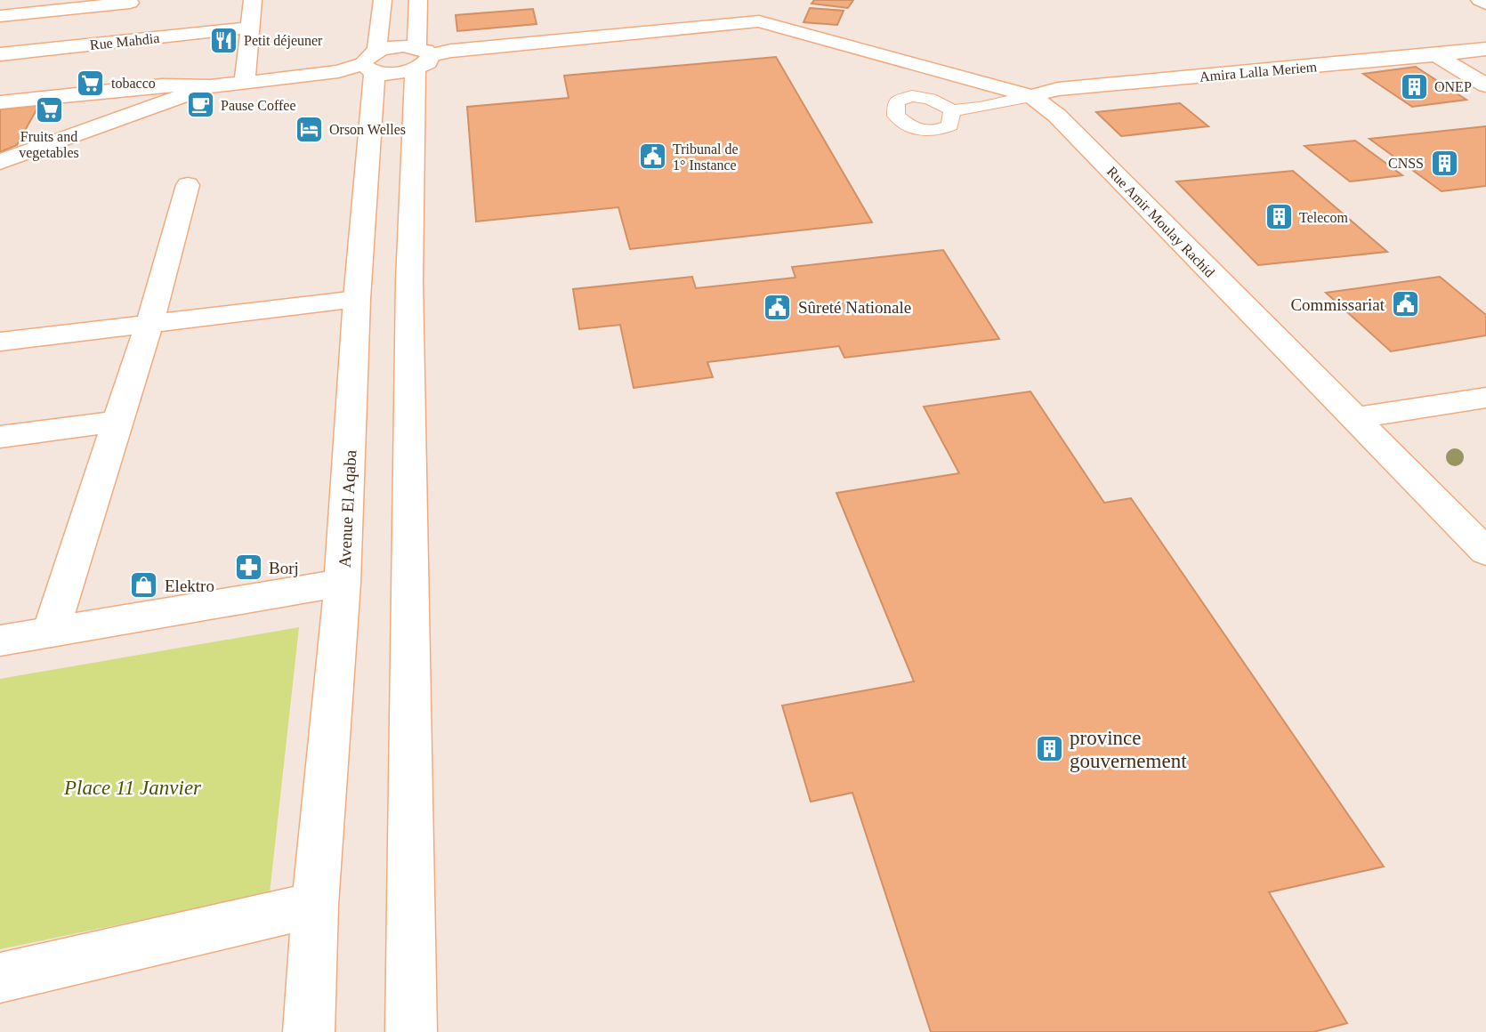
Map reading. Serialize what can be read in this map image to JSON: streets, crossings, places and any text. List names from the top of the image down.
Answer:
{
  "streets": {
    "street": [
      "Rue Mahdia",
      "Amira Lalla Meriem",
      "Rue Amir Moulay Rachid",
      "Avenue El Aqaba"
    ]
  },
  "crossings": [
    ["Amira Lalla Meriem", "Rue Amir Moulay Rachid"]
  ],
  "parks": ["Place 11 Janvier"],
  "places": {
    "restaurant": ["Petit déjeuner"],
    "supermarket": ["tobacco", "Fruits and vegetables"],
    "building": [
      "ONEP",
      "CNSS",
      "Telecom",
      "province gouvernement"
    ],
    "cafe": ["Pause Coffee"],
    "hotel": ["Orson Welles"],
    "public building": ["Tribunal de 1° Instance", "Commissariat", "Sûreté Nationale"],
    "pharmacy": ["Borj"],
    "shop": ["Elektro"]
  }
}
